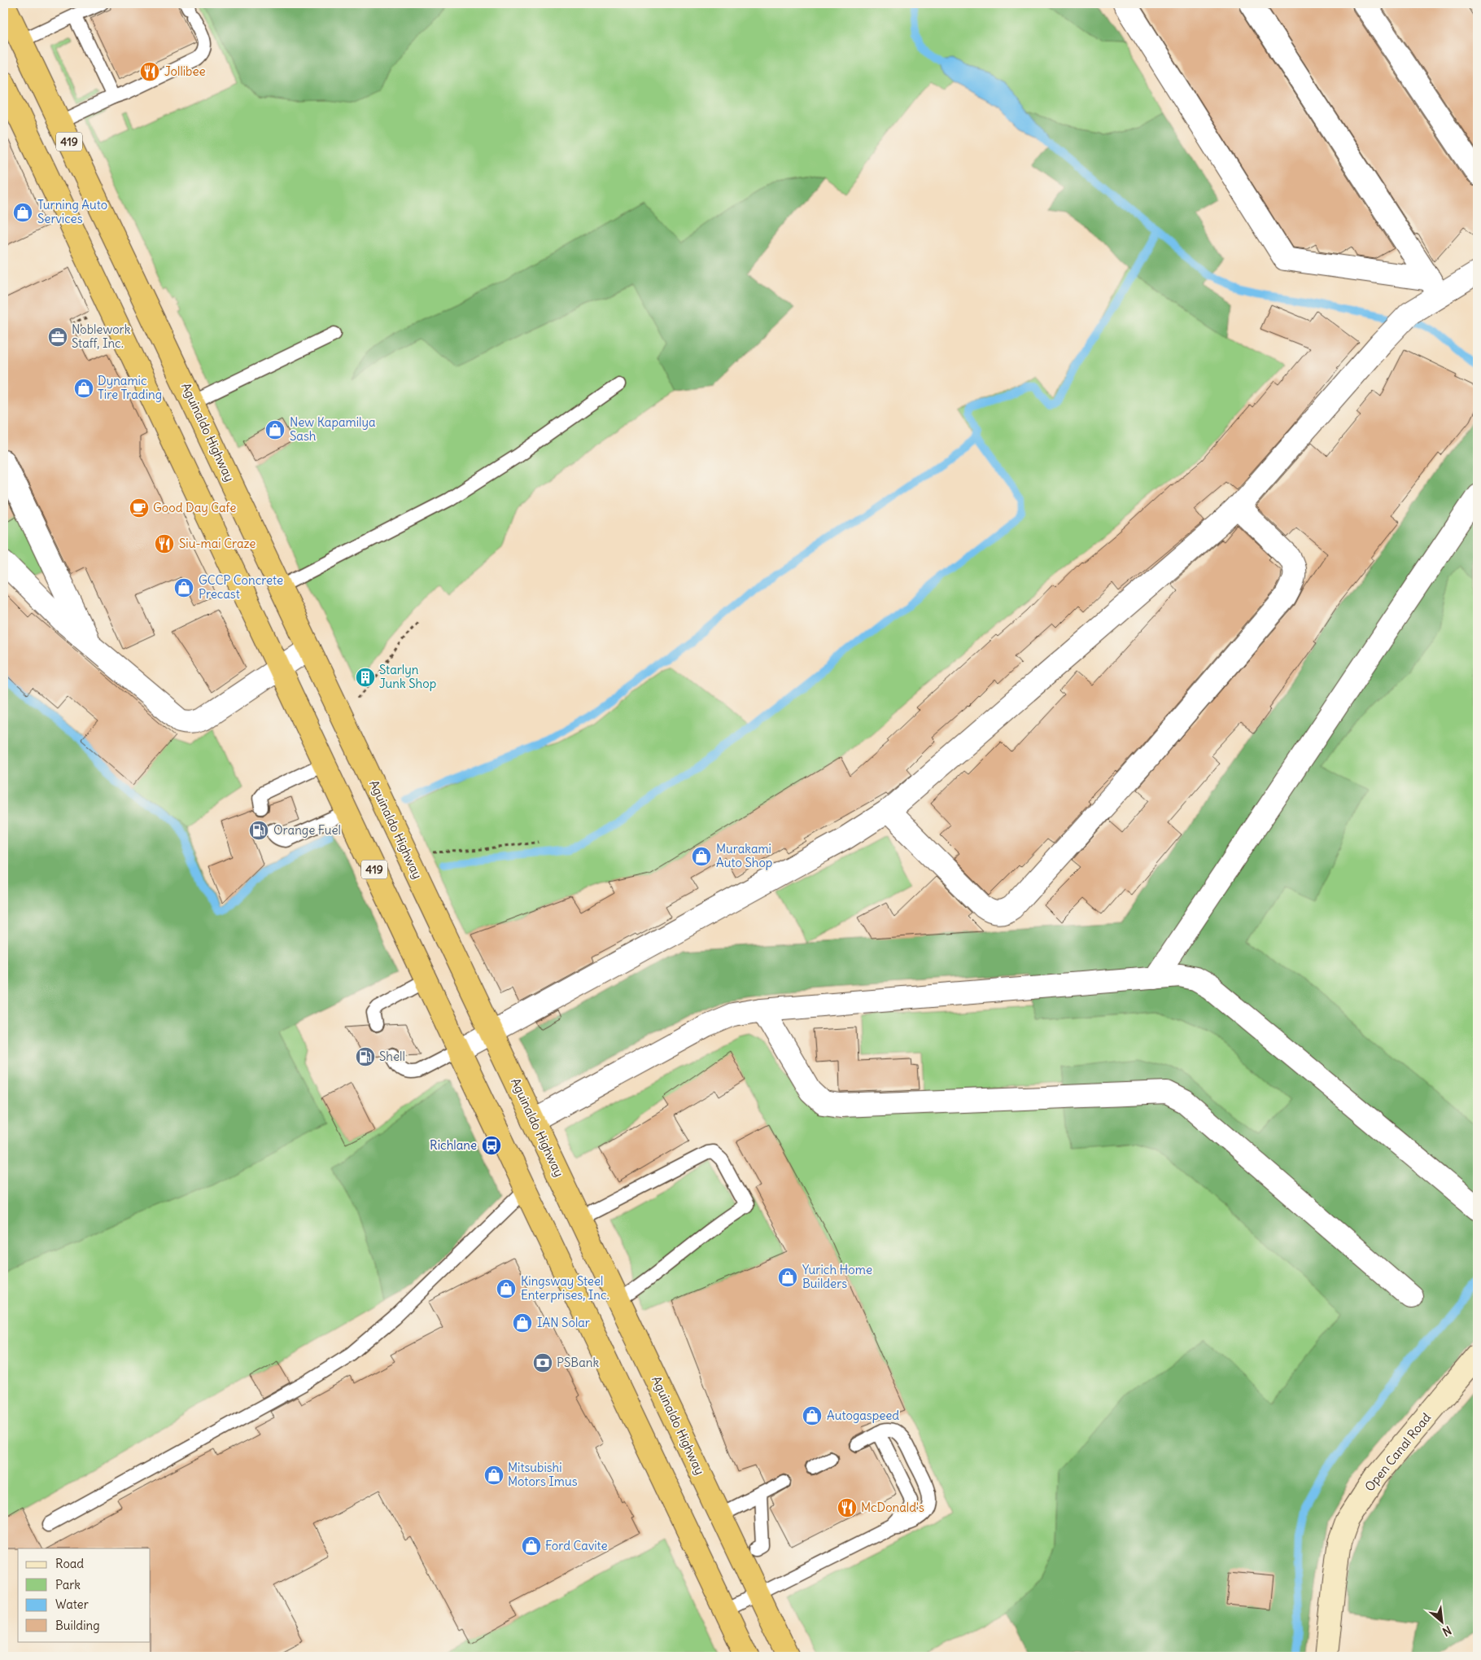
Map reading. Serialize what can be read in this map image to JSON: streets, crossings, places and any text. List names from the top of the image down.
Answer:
{
  "streets": {
    "highway": ["419", "Aguinaldo Highway"],
    "main road": ["Open Canal Road"]
  },
  "places": {
    "restaurant": ["Jollibee", "Siu-mai Craze", "McDonald's"],
    "shop": [
      "Turning Auto Services",
      "Dynamic Tire Trading",
      "New Kapamilya Sash",
      "GCCP Concrete Precast",
      "Murakami Auto Shop",
      "Yurich Home Builders",
      "Kingsway Steel Enterprises, Inc.",
      "IAN Solar",
      "Autogaspeed",
      "Mitsubishi Motors Imus",
      "Ford Cavite"
    ],
    "office": ["Noblework Staff, Inc."],
    "cafe": ["Good Day Cafe"],
    "building": ["Starlyn Junk Shop"],
    "fuel station": ["Orange Fuel", "Shell"],
    "bus stop": ["Richlane"],
    "bank": ["PSBank"]
  },
  "legend": [
    "Road",
    "Park",
    "Water",
    "Building"
  ],
  "north": "bottom right"
}
